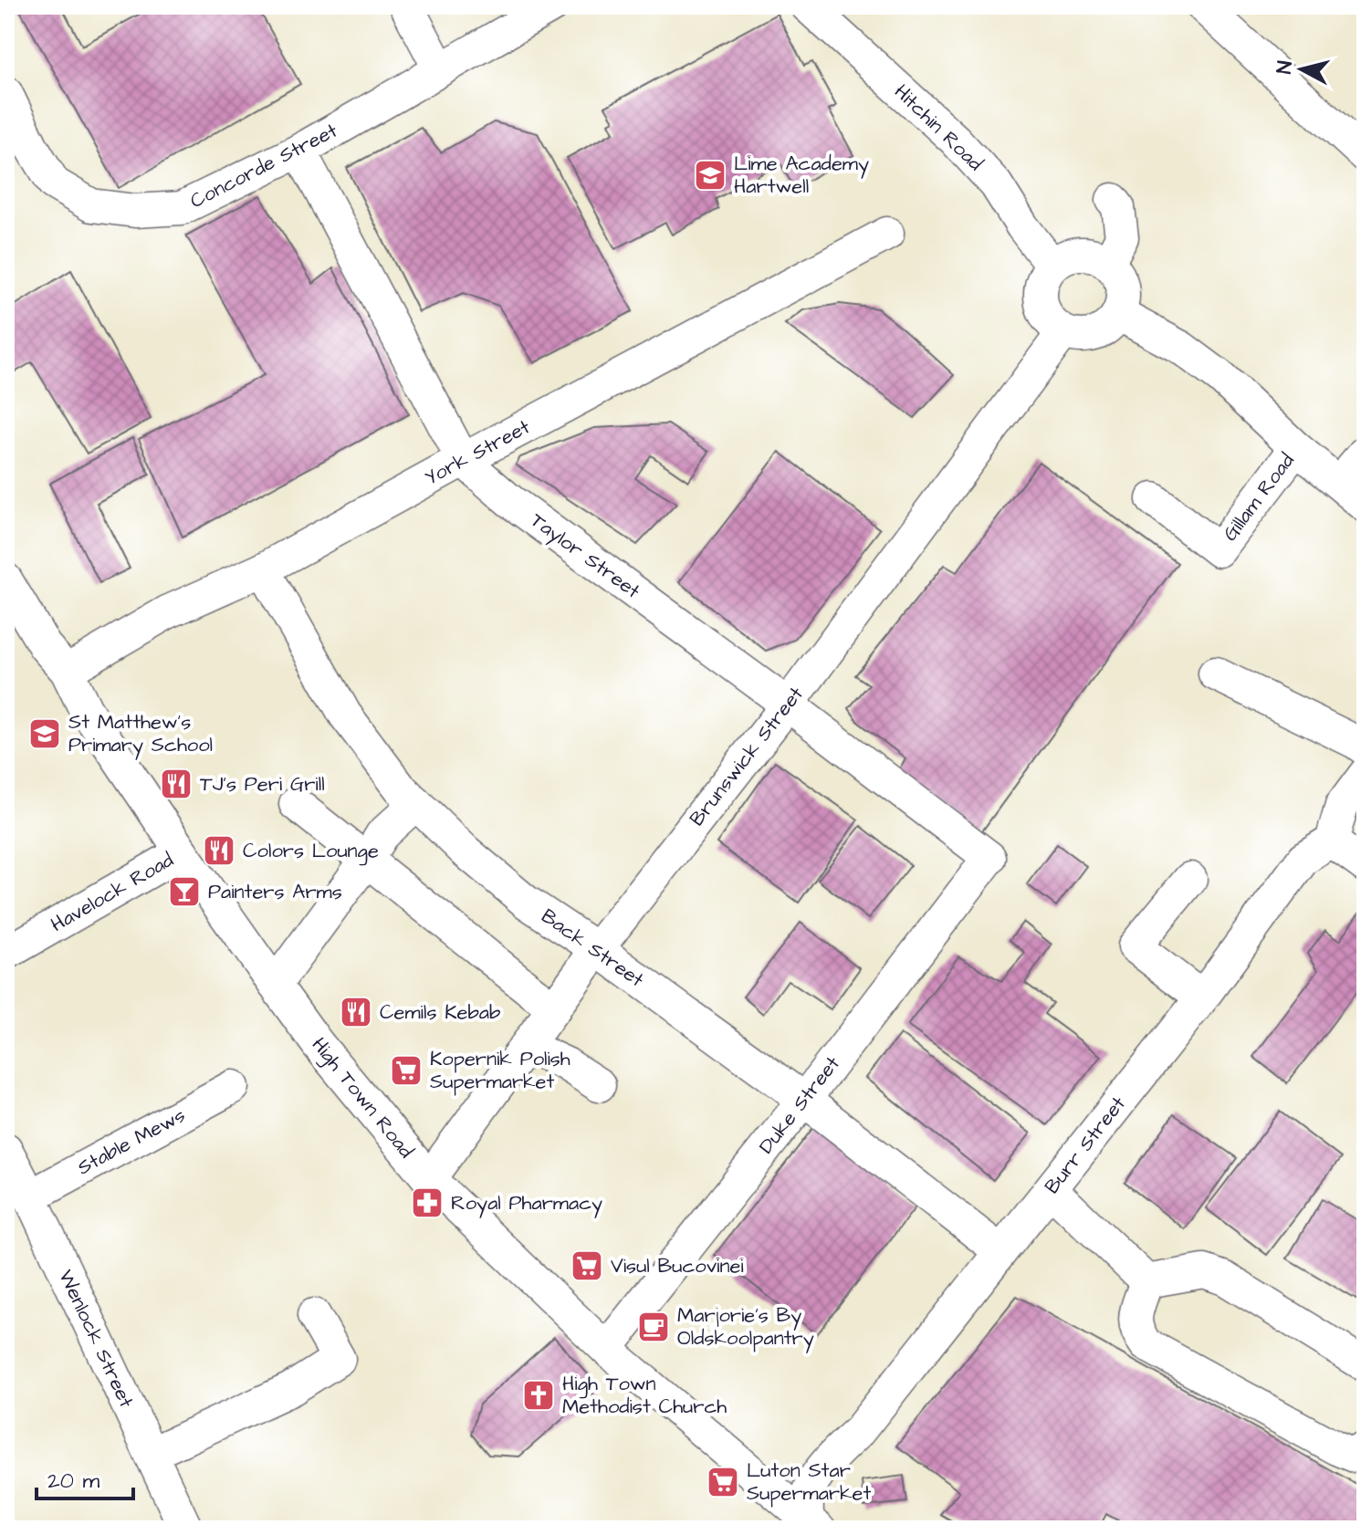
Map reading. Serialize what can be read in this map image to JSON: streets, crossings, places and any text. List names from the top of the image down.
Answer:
{
  "streets": {
    "street": [
      "Hitchin Road",
      "Concorde Street",
      "York Street",
      "Gillam Road",
      "Taylor Street",
      "Brunswick Street",
      "Havelock Road",
      "Back Street",
      "High Town Road",
      "Duke Street",
      "Stable Mews",
      "Burr Street",
      "Wenlock Street"
    ]
  },
  "crossings": [
    ["Hitchin Road", "Brunswick Street"],
    ["Concorde Street", "Taylor Street"],
    ["York Street", "Taylor Street"],
    ["York Street", "Back Street"],
    ["York Street", "High Town Road"],
    ["Taylor Street", "Brunswick Street"],
    ["Taylor Street", "Duke Street"],
    ["Brunswick Street", "Back Street"],
    ["Brunswick Street", "High Town Road"],
    ["Havelock Road", "High Town Road"],
    ["Back Street", "Duke Street"],
    ["Back Street", "Burr Street"],
    ["High Town Road", "Duke Street"],
    ["High Town Road", "Burr Street"],
    ["Stable Mews", "Wenlock Street"]
  ],
  "places": {
    "school or university": ["Lime Academy Hartwell", "St Matthew's Primary School"],
    "restaurant": ["TJ's Peri Grill", "Colors Lounge", "Cemils Kebab"],
    "bar": ["Painters Arms"],
    "supermarket": ["Kopernik Polish Supermarket", "Visul Bucovinei", "Luton Star Supermarket"],
    "pharmacy": ["Royal Pharmacy"],
    "cafe": ["Marjorie's By Oldskoolpantry"],
    "church": ["High Town Methodist Church"]
  },
  "scale_bar": "20 m",
  "north": "left"
}
